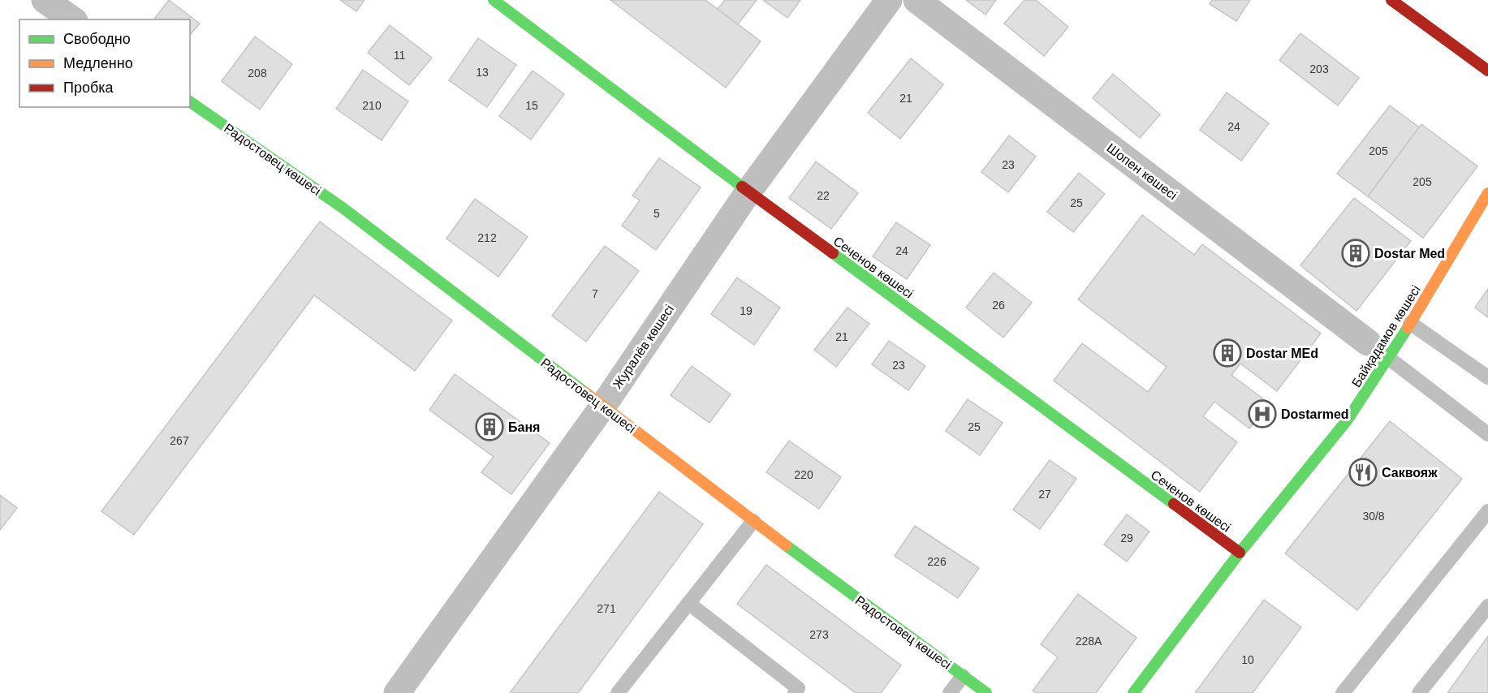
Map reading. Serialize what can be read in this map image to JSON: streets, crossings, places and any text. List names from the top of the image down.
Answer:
{
  "streets": {
    "street": [
      "Радостовец көшесі",
      "Шопен көшесі",
      "Сеченов көшесі",
      "Байқадамов көшесі",
      "Журалёв көшесі"
    ]
  },
  "crossings": [
    ["Радостовец көшесі", "Журалёв көшесі"],
    ["Сеченов көшесі", "Байқадамов көшесі"],
    ["Сеченов көшесі", "Журалёв көшесі"]
  ],
  "places": {
    "building": ["Dostar Med", "Dostar MEd", "Баня"],
    "hospital": ["Dostarmed"],
    "restaurant": ["Саквояж"]
  },
  "house_numbers": [
    "11",
    "203",
    "13",
    "208",
    "21",
    "210",
    "15",
    "24",
    "205",
    "23",
    "205",
    "22",
    "25",
    "5",
    "212",
    "24",
    "7",
    "26",
    "19",
    "21",
    "23",
    "25",
    "267",
    "220",
    "27",
    "30/8",
    "29",
    "226",
    "271",
    "273",
    "228А",
    "10"
  ],
  "legend": ["Свободно", "Медленно", "Пробка"]
}
